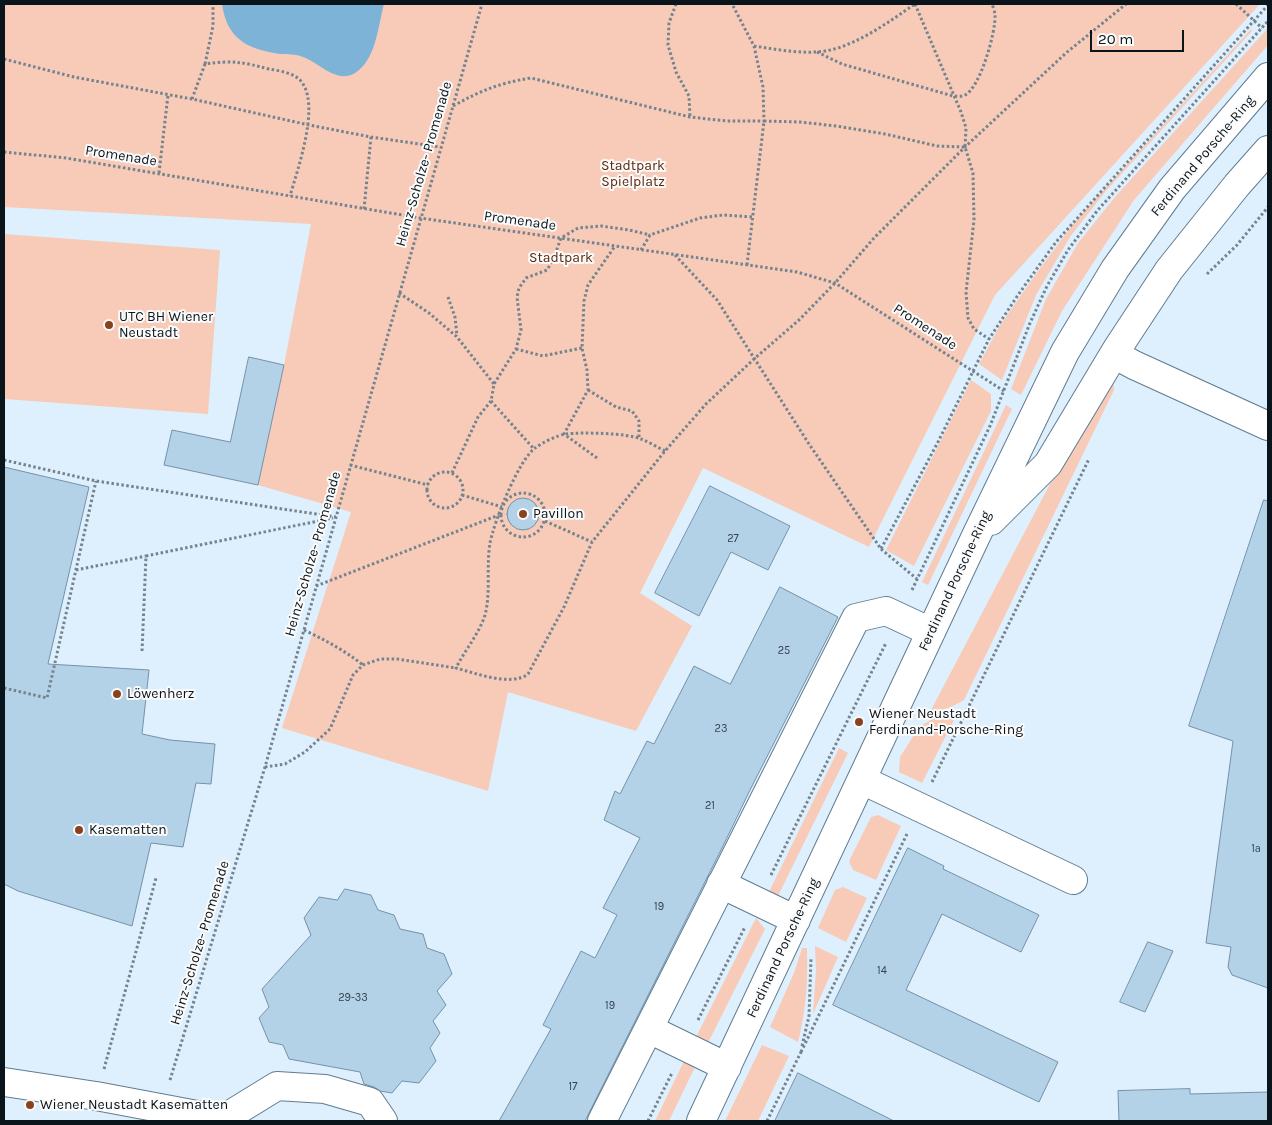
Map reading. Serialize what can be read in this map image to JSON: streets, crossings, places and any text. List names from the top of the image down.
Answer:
{
  "streets": {
    "street": ["Ferdinand Porsche-Ring"],
    "path": ["Promenade", "Heinz-Scholze- Promenade"]
  },
  "crossings": [
    ["Promenade", "Heinz-Scholze- Promenade"]
  ],
  "parks": ["Stadtpark Spielplatz", "Stadtpark"],
  "places": [
    "UTC BH Wiener Neustadt",
    "Pavillon",
    "Löwenherz",
    "Wiener Neustadt Ferdinand-Porsche-Ring",
    "Kasematten",
    "Wiener Neustadt Kasematten"
  ],
  "house_numbers": [
    "27",
    "25",
    "23",
    "21",
    "1a",
    "19",
    "14",
    "29-33",
    "19",
    "17"
  ],
  "scale_bar": "20 m"
}
